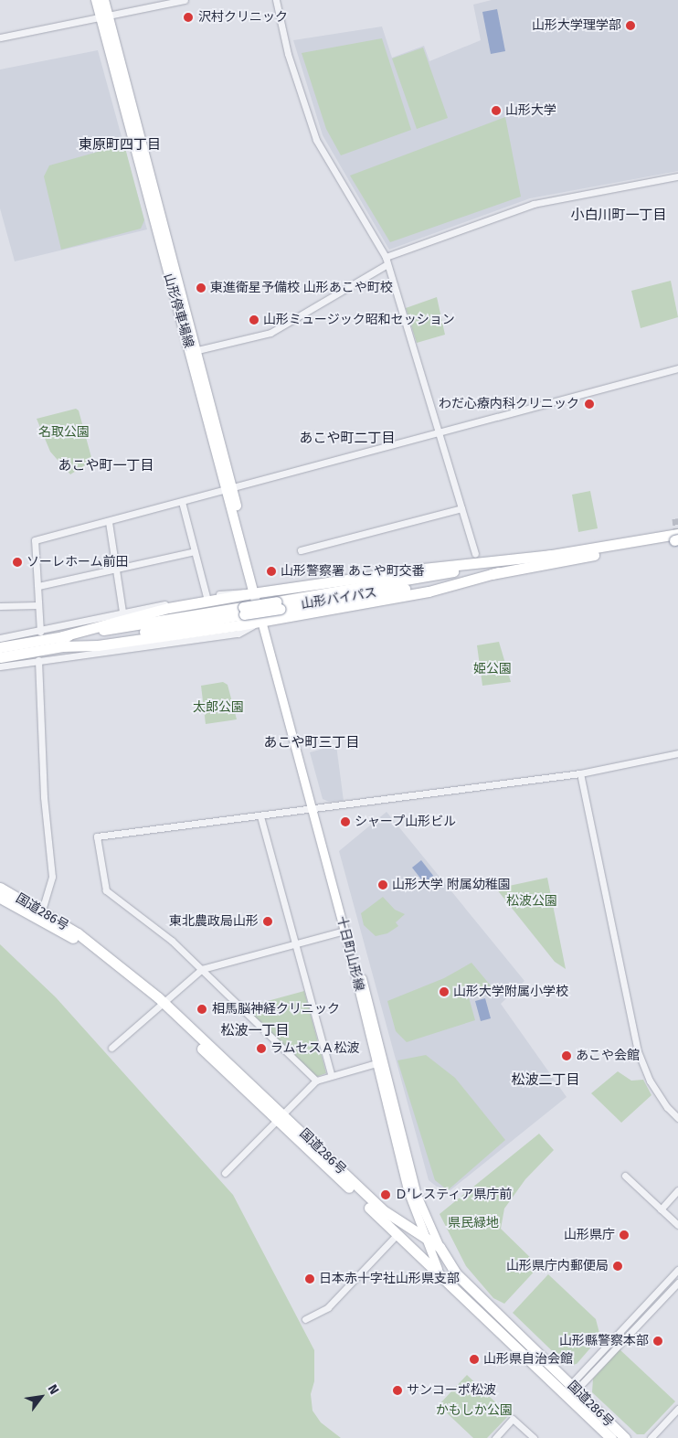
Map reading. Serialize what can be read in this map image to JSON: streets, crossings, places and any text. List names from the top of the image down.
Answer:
{
  "streets": {
    "highway": ["山形バイパス", "国道286号"],
    "main road": ["山形停車場線", "十日町山形線"]
  },
  "crossings": [
    ["山形停車場線", "十日町山形線"],
    ["国道286号", "十日町山形線"]
  ],
  "districts": [
    "東原町四丁目",
    "小白川町一丁目",
    "あこや町二丁目",
    "あこや町一丁目",
    "あこや町三丁目",
    "松波一丁目",
    "松波二丁目"
  ],
  "parks": [
    "名取公園",
    "姫公園",
    "太郎公園",
    "松波公園",
    "県民緑地",
    "かもしか公園"
  ],
  "places": [
    "沢村クリニック",
    "山形大学理学部",
    "山形大学",
    "東進衛星予備校 山形あこや町校",
    "山形ミュージック昭和セッション",
    "わだ心療内科クリニック",
    "ソーレホーム前田",
    "山形警察署 あこや町交番",
    "シャープ山形ビル",
    "山形大学 附属幼稚園",
    "東北農政局山形",
    "山形大学附属小学校",
    "相馬脳神経クリニック",
    "ラムセスＡ松波",
    "あこや会館",
    "Ｄ’レスティア県庁前",
    "山形県庁",
    "山形県庁内郵便局",
    "日本赤十字社山形県支部",
    "山形縣警察本部",
    "山形県自治会館",
    "サンコーポ松波"
  ],
  "north": "top right"
}
